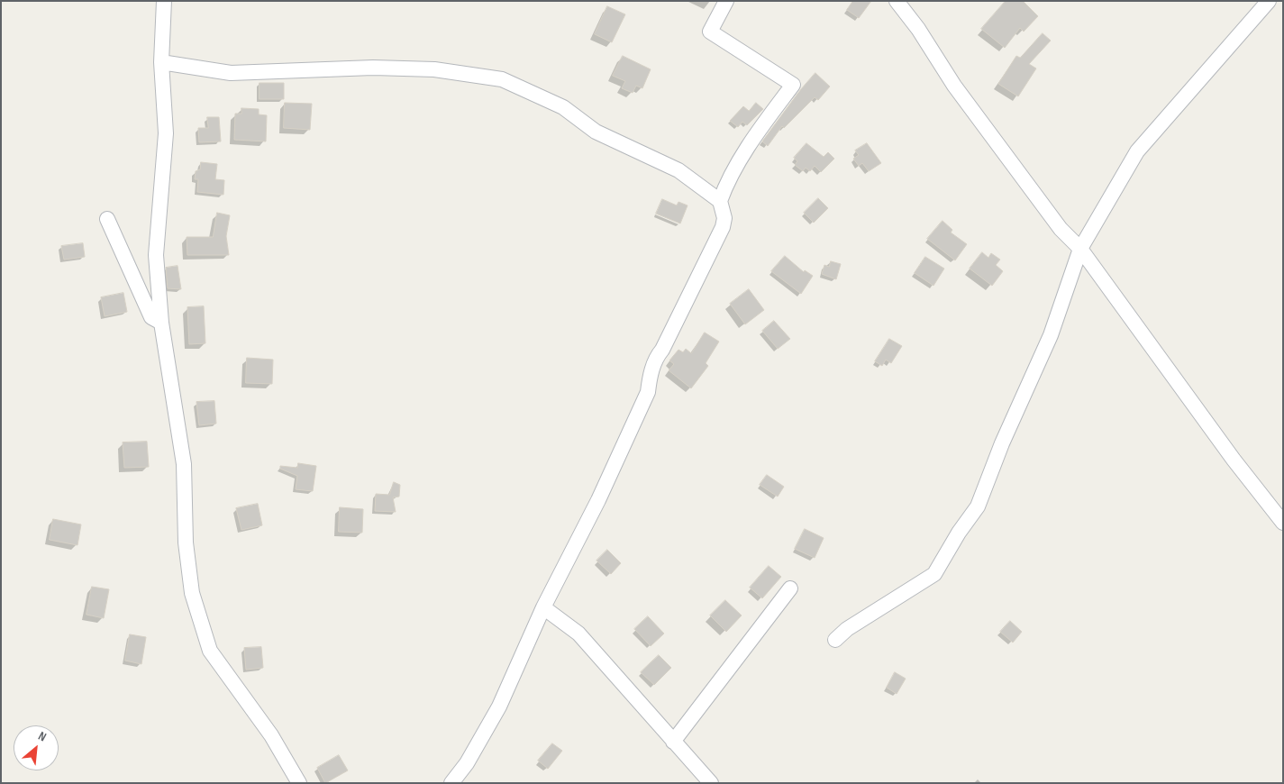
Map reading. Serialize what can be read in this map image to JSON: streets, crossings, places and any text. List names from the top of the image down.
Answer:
{
  "north": "top right"
}
